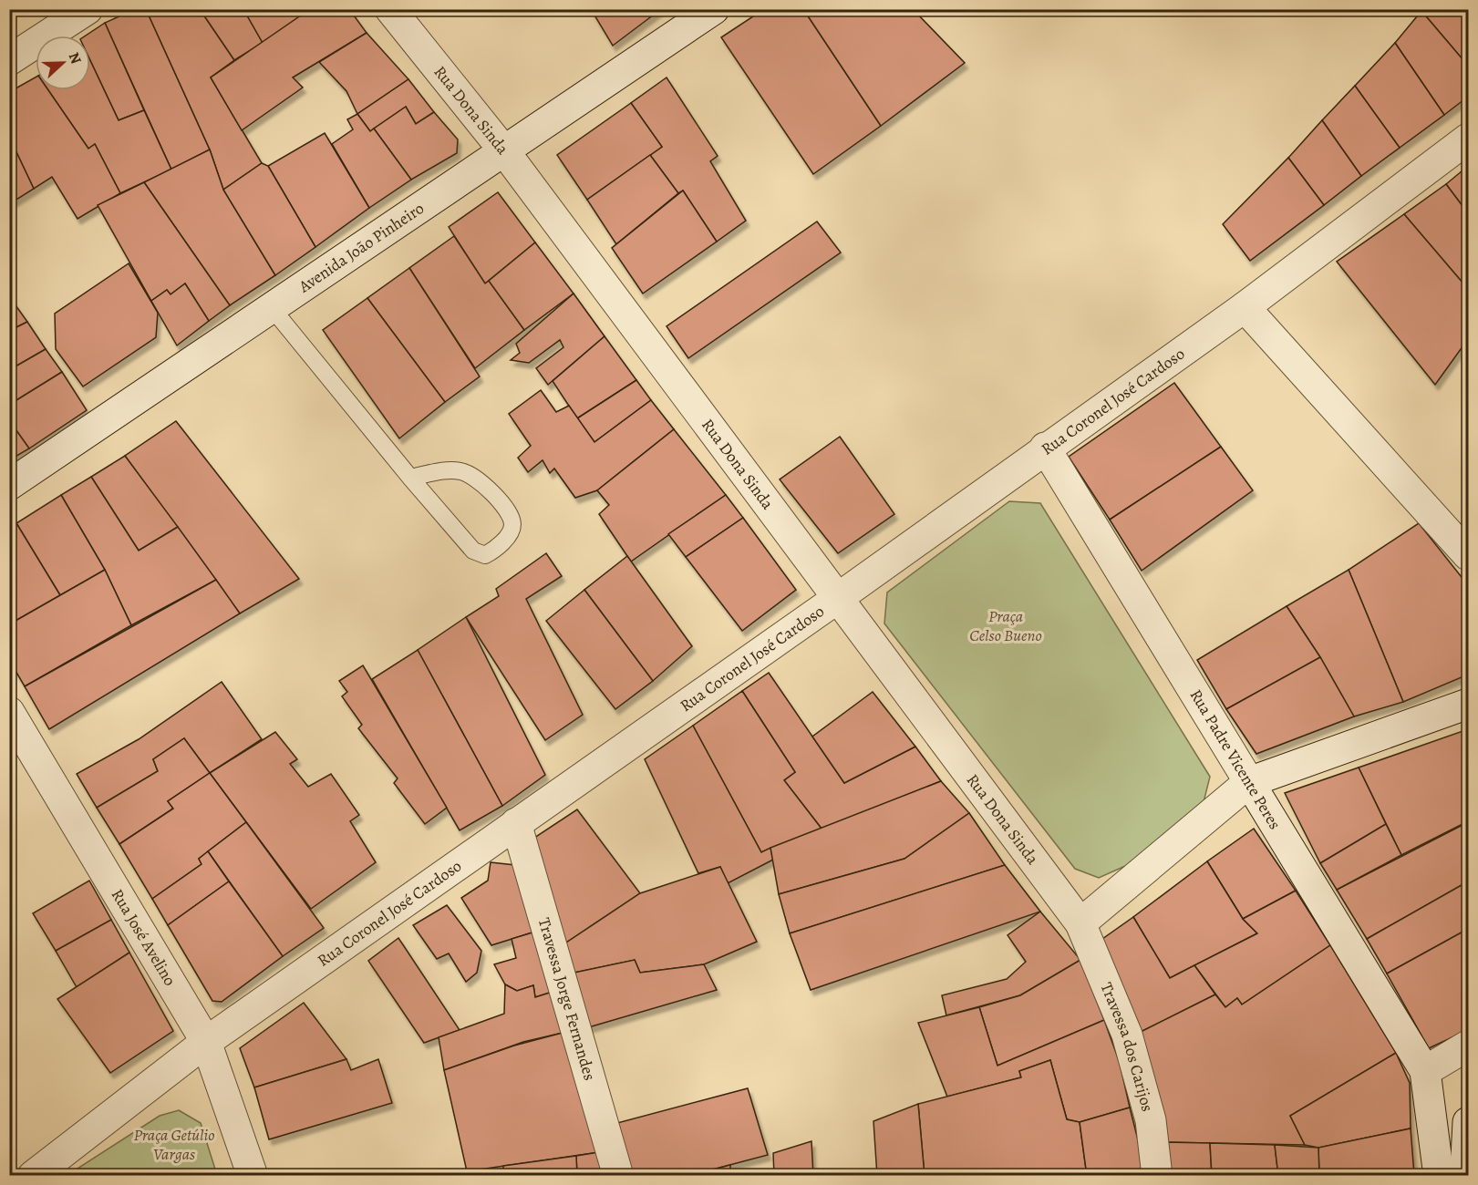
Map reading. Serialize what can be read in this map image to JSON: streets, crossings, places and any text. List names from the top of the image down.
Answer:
{
  "streets": {
    "street": [
      "Rua Dona Sinda",
      "Avenida João Pinheiro",
      "Rua Coronel José Cardoso",
      "Rua Padre Vicente Peres",
      "Rua José Avelino",
      "Travessa Jorge Fernandes",
      "Travessa dos Carijos"
    ]
  },
  "crossings": [
    ["Rua Dona Sinda", "Avenida João Pinheiro"],
    ["Rua Dona Sinda", "Rua Coronel José Cardoso"],
    ["Rua Dona Sinda", "Travessa dos Carijos"],
    ["Rua Coronel José Cardoso", "Rua Padre Vicente Peres"],
    ["Rua Coronel José Cardoso", "Rua José Avelino"],
    ["Rua Coronel José Cardoso", "Travessa Jorge Fernandes"]
  ],
  "parks": ["Praça Celso Bueno", "Praça Getúlio Vargas"],
  "north": "right"
}
